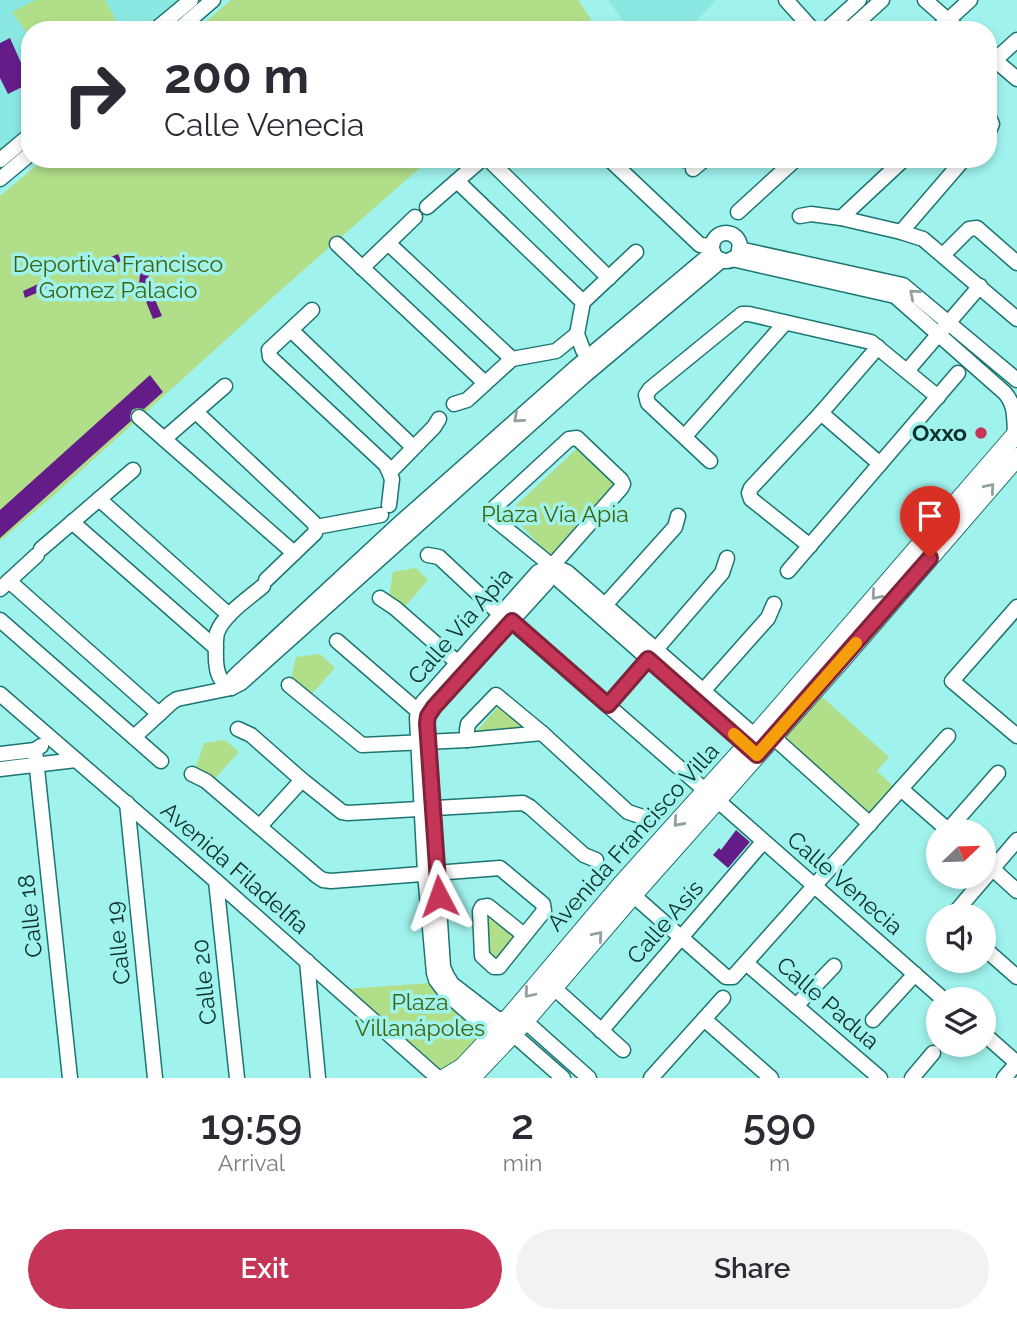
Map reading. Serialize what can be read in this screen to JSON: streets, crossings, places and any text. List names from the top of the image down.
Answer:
{
  "streets": {
    "main road": ["Avenida Francisco Villa"],
    "street": [
      "Calle Vía Apia",
      "Avenida Filadelfia",
      "Calle Venecia",
      "Calle 18",
      "Calle Asís",
      "Calle 19",
      "Calle 20",
      "Calle Padua"
    ]
  },
  "crossings": [
    ["Calle Vía Apia", "Avenida Francisco Villa"],
    ["Calle Vía Apia", "Calle Venecia"],
    ["Avenida Francisco Villa", "Calle Venecia"],
    ["Avenida Filadelfia", "Calle 19"],
    ["Avenida Filadelfia", "Calle 20"],
    ["Calle Venecia", "Calle Asís"]
  ],
  "parks": ["Deportiva Francisco Gomez Palacio", "Plaza Vía Apia", "Plaza Villanápoles"],
  "places": ["Oxxo"],
  "north": "top right",
  "page": {
    "turn": ["200 m", "Calle Venecia"],
    "eta": [
      "19:59",
      "Arrival",
      "2",
      "min",
      "590",
      "m"
    ],
    "buttons": ["Exit", "Share"]
  }
}
